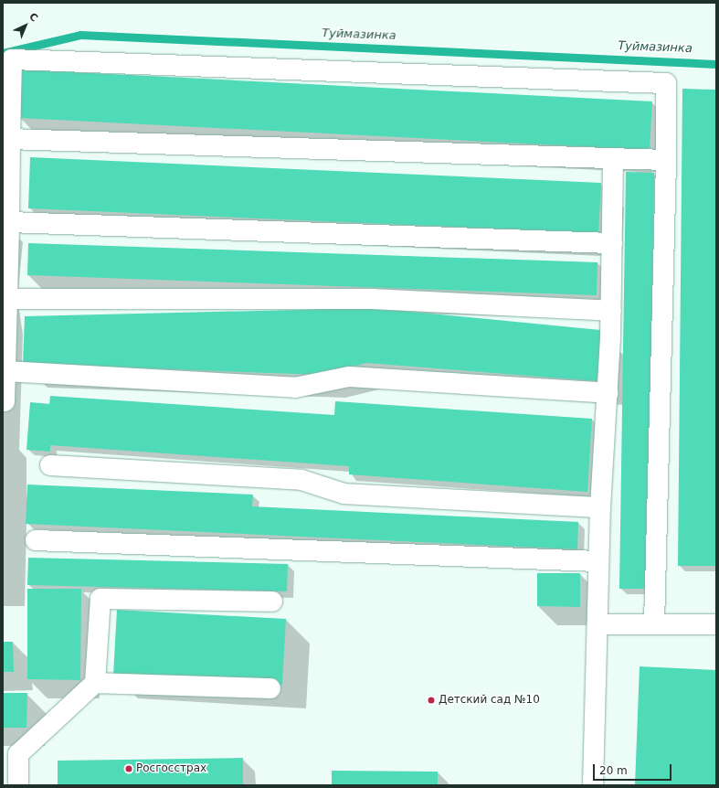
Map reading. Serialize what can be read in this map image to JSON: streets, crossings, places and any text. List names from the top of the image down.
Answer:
{
  "water": ["Туймазинка"],
  "places": ["Детский сад №10", "Росгосстрах"],
  "scale_bar": "20 m",
  "north": "top right"
}
